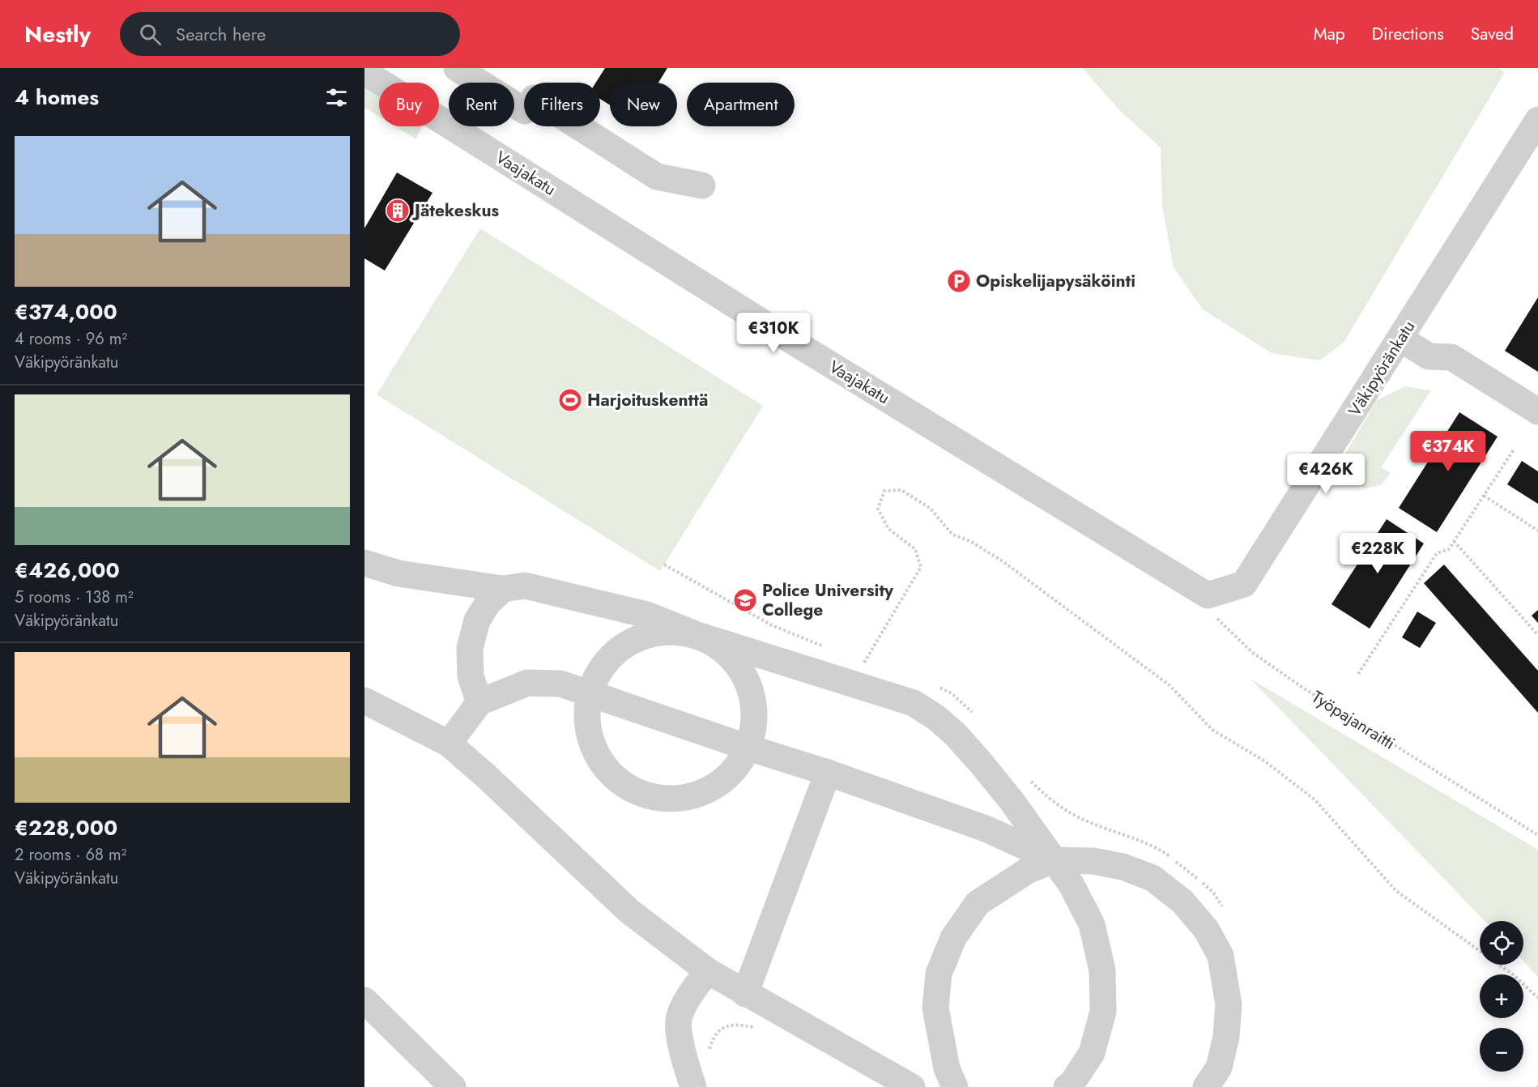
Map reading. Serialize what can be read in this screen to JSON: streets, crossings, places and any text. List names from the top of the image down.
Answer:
{
  "streets": {
    "street": ["Vaajakatu", "Väkipyöränkatu"],
    "path": ["Työpajanraitti"]
  },
  "crossings": [
    ["Vaajakatu", "Väkipyöränkatu"],
    ["Vaajakatu", "Työpajanraitti"],
    ["Väkipyöränkatu", "Työpajanraitti"]
  ],
  "places": {
    "building": ["Jätekeskus"],
    "parking": ["Opiskelijapysäköinti"],
    "sports": ["Harjoituskenttä"],
    "school or university": ["Police University College"]
  },
  "page": {
    "header": "Nestly",
    "search": "Search here",
    "nav": ["Map", "Directions", "Saved"],
    "heading": "4 homes",
    "chip": [
      "Buy",
      "Rent",
      "Filters",
      "New",
      "Apartment"
    ],
    "list": [
      {
        "name": "€374,000",
        "note": "4 rooms · 96 m² · Väkipyöränkatu"
      },
      {
        "name": "€426,000",
        "note": "5 rooms · 138 m² · Väkipyöränkatu"
      },
      {
        "name": "€228,000",
        "note": "2 rooms · 68 m² · Väkipyöränkatu"
      }
    ],
    "price": [
      "€310K",
      "€374K",
      "€426K",
      "€228K"
    ],
    "map_buttons": ["+", "−"]
  }
}
